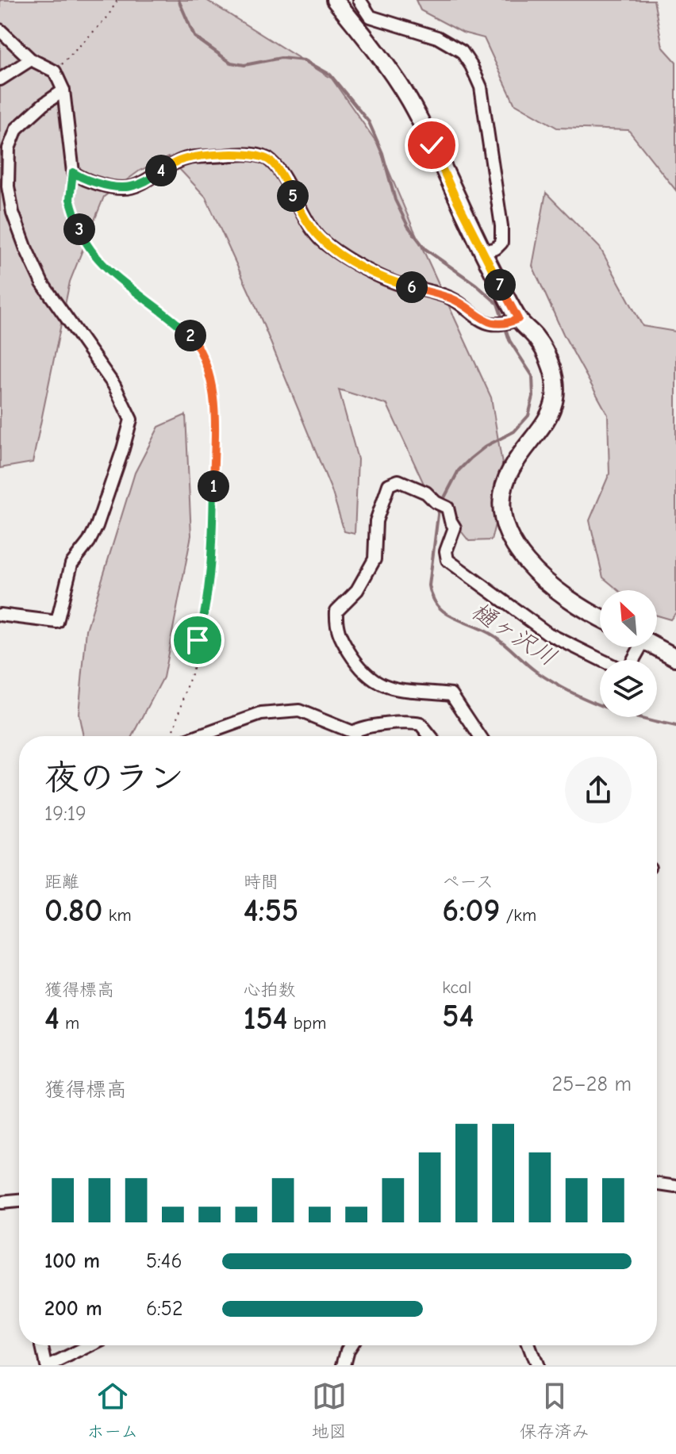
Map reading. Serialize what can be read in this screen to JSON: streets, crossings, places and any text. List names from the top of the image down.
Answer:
{
  "water": ["樋ヶ沢川"],
  "north": "top left",
  "page": {
    "pins": [
      "4",
      "5",
      "3",
      "7",
      "6",
      "2",
      "1"
    ],
    "heading": ["夜のラン", "19:19"],
    "stats": [
      ["距離", "0.80 km"],
      ["時間", "4:55"],
      ["ペース", "6:09 /km"],
      ["獲得標高", "4 m"],
      ["心拍数", "154 bpm"],
      ["kcal", "54"]
    ],
    "chart": ["獲得標高", "25–28 m"],
    "list": [
      {
        "name": "100 m",
        "note": "5:46"
      },
      {
        "name": "200 m",
        "note": "6:52"
      }
    ],
    "tabs": ["ホーム", "地図", "保存済み"]
  }
}
